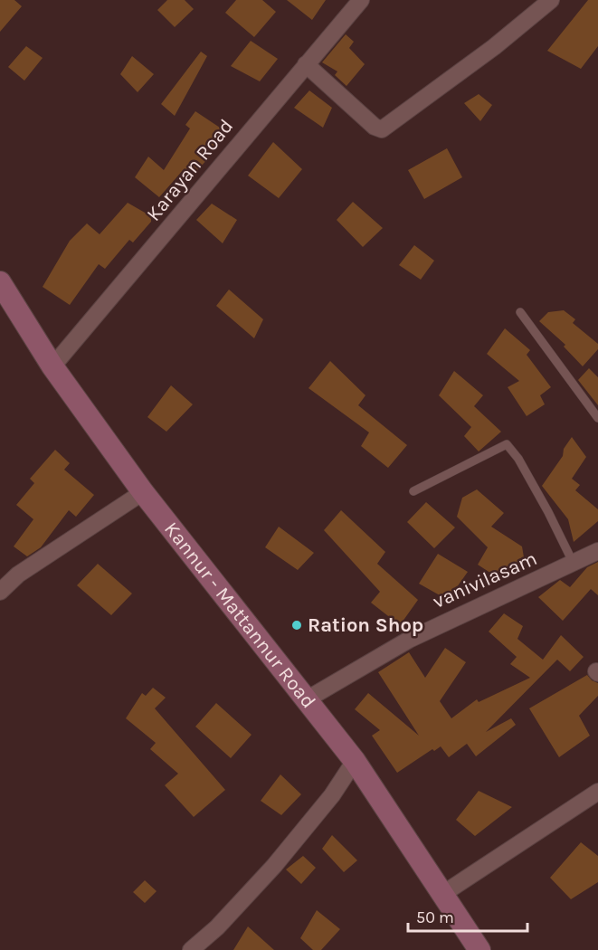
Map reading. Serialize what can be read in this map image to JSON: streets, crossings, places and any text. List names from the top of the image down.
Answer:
{
  "streets": {
    "main road": ["Kannur - Mattannur Road"],
    "street": ["Karayan Road", "vanivilasam"]
  },
  "crossings": [
    ["Karayan Road", "Kannur - Mattannur Road"],
    ["vanivilasam", "Kannur - Mattannur Road"]
  ],
  "places": ["Ration Shop"],
  "scale_bar": "50 m"
}
